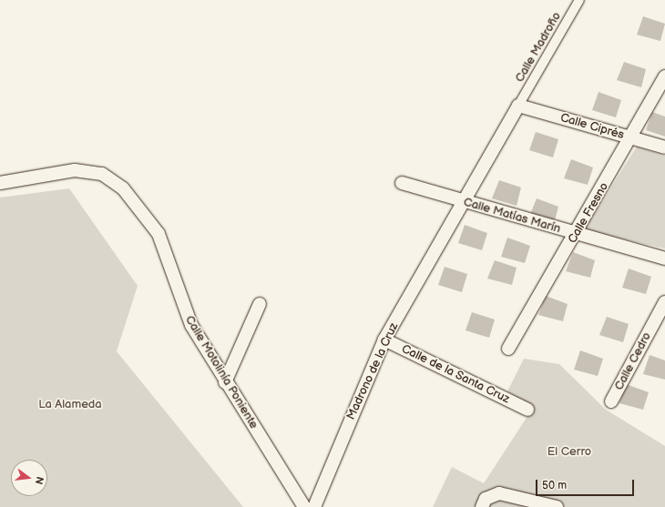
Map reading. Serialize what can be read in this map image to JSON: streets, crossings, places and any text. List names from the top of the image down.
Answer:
{
  "streets": {
    "street": [
      "Calle Madroño",
      "Calle Ciprés",
      "Calle Fresno",
      "Calle Matías Marín",
      "Calle Cedro",
      "Madrono de la Cruz",
      "Calle Motolinía Poniente",
      "Calle de la Santa Cruz"
    ]
  },
  "crossings": [
    ["Calle Madroño", "Calle Ciprés"],
    ["Calle Madroño", "Madrono de la Cruz"],
    ["Calle Ciprés", "Calle Fresno"],
    ["Calle Ciprés", "Madrono de la Cruz"],
    ["Calle Fresno", "Calle Matías Marín"],
    ["Calle Matías Marín", "Madrono de la Cruz"],
    ["Madrono de la Cruz", "Calle de la Santa Cruz"]
  ],
  "parks": ["La Alameda", "El Cerro"],
  "scale_bar": "50 m",
  "north": "right"
}
